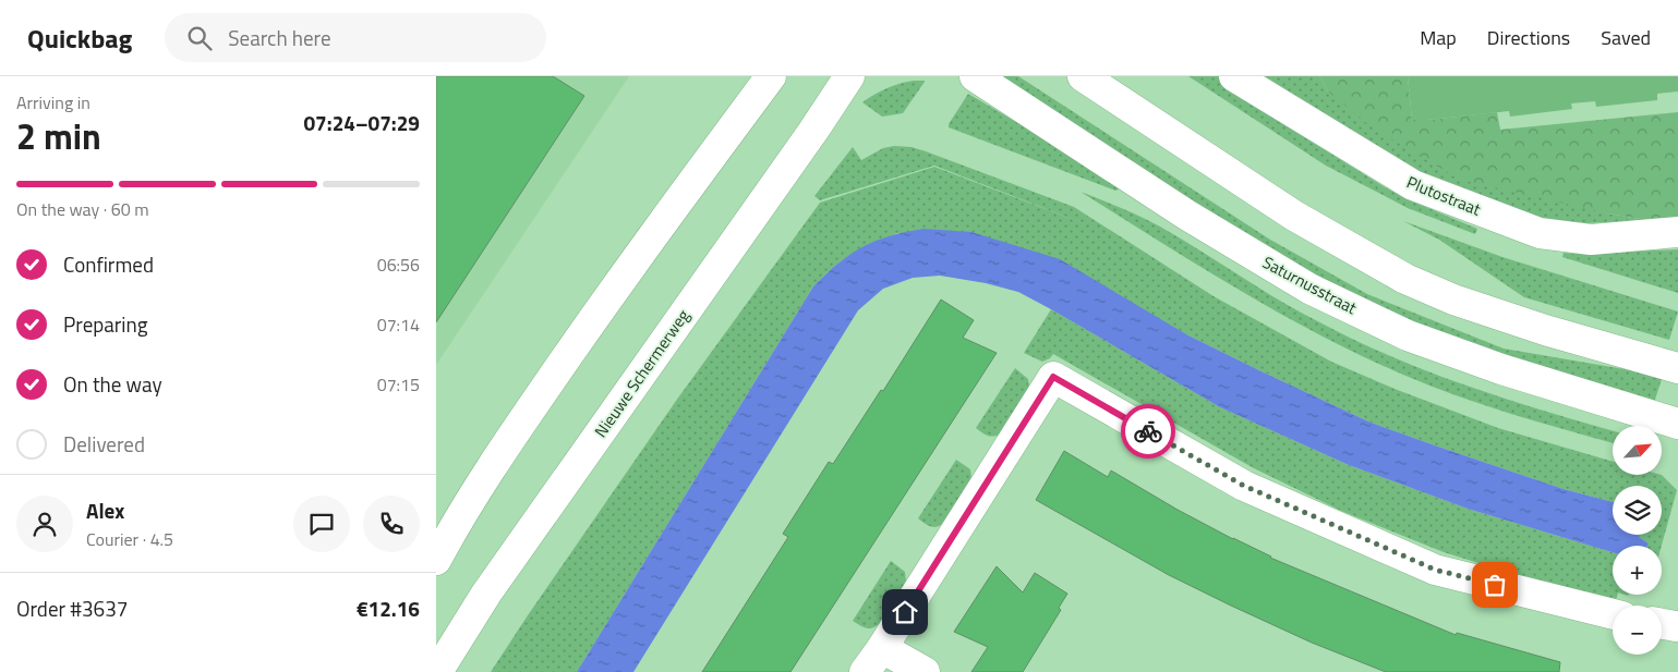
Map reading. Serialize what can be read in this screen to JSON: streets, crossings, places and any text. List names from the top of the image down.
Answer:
{
  "streets": {
    "street": ["Plutostraat", "Saturnusstraat", "Nieuwe Schermerweg"]
  },
  "north": "top right",
  "page": {
    "header": "Quickbag",
    "search": "Search here",
    "nav": ["Map", "Directions", "Saved"],
    "heading": ["2 min", "Arriving in", "07:24–07:29"],
    "panel": [
      "Alex",
      "Courier · 4.5",
      "Order #3637",
      "€12.16"
    ],
    "bar": "On the way · 60 m",
    "list": [
      ["Confirmed", "06:56"],
      ["Preparing", "07:14"],
      ["On the way", "07:15"],
      "Delivered"
    ],
    "map_buttons": ["+", "−"]
  }
}
